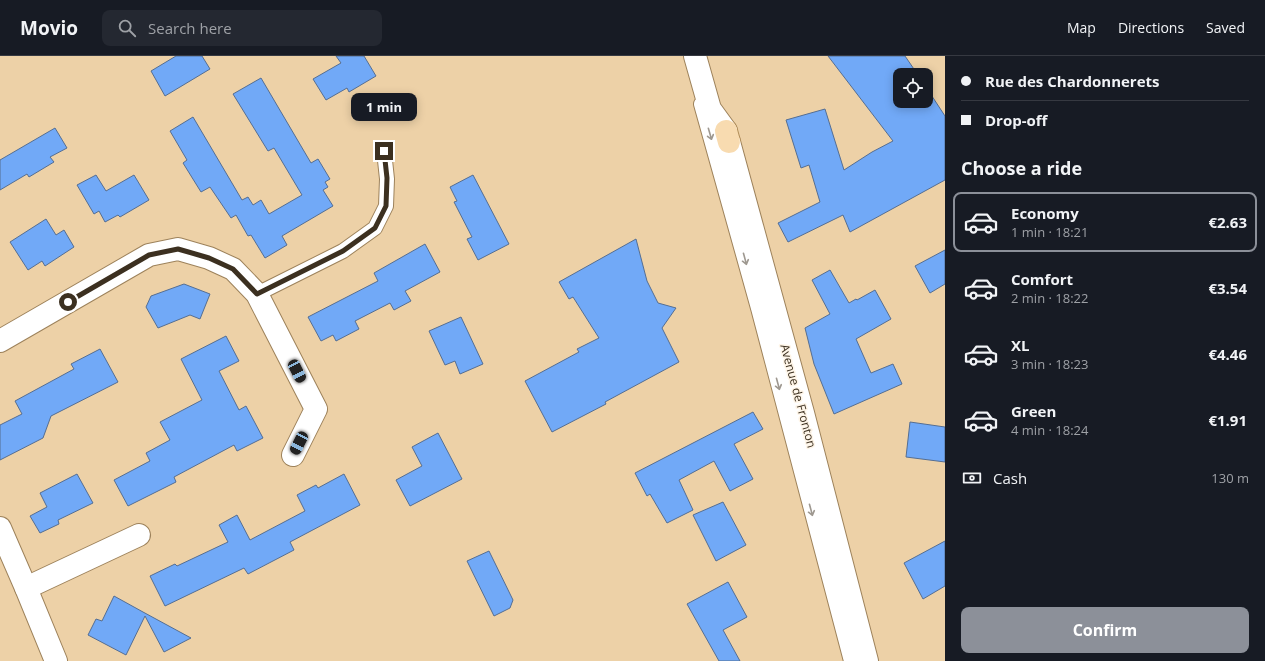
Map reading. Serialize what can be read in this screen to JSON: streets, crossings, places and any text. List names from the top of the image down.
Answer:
{
  "streets": {
    "street": ["Avenue de Fronton"]
  },
  "page": {
    "header": "Movio",
    "search": "Search here",
    "nav": ["Map", "Directions", "Saved"],
    "banner": ["Rue des Chardonnerets", "Drop-off"],
    "bubble": "1 min",
    "heading": "Choose a ride",
    "list": [
      {
        "name": "Economy",
        "note": "1 min · 18:21",
        "value": "€2.63"
      },
      {
        "name": "Comfort",
        "note": "2 min · 18:22",
        "value": "€3.54"
      },
      {
        "name": "XL",
        "note": "3 min · 18:23",
        "value": "€4.46"
      },
      {
        "name": "Green",
        "note": "4 min · 18:24",
        "value": "€1.91"
      }
    ],
    "pay": ["Cash", "130 m"],
    "buttons": "Confirm"
  }
}
